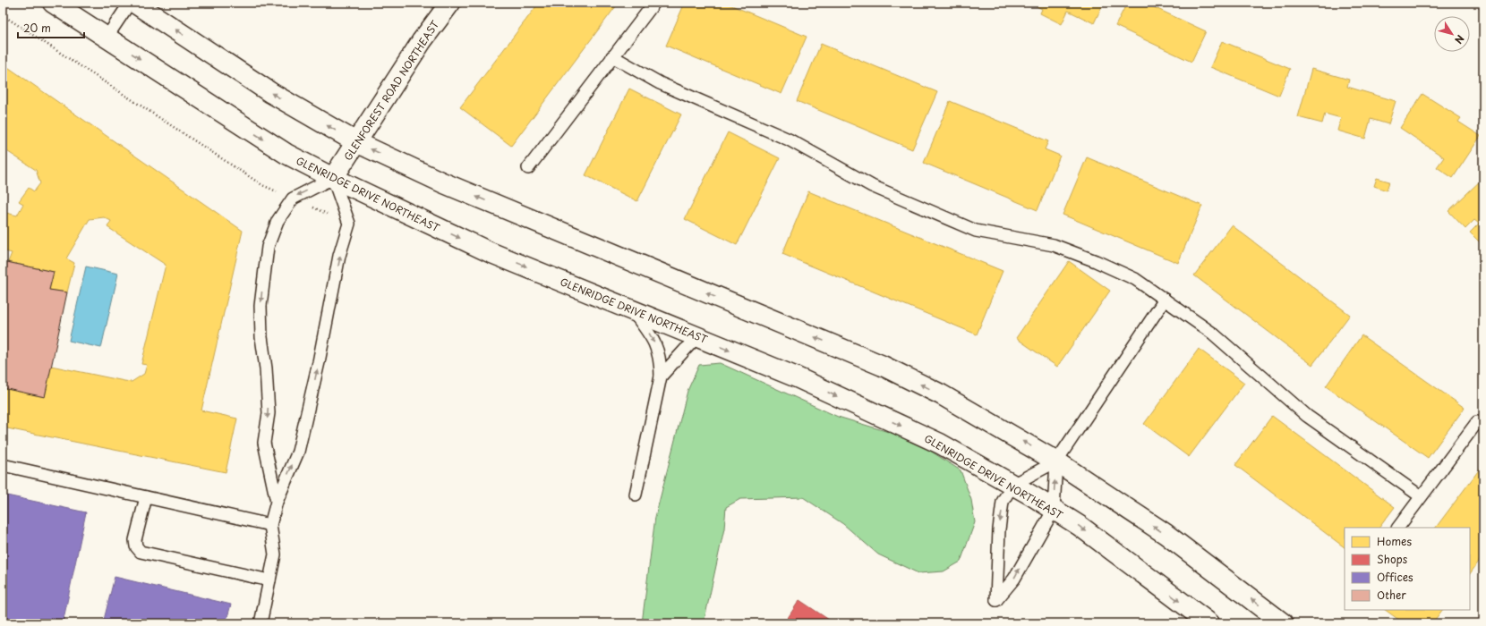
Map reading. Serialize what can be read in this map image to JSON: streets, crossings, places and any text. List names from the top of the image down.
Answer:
{
  "streets": {
    "main road": ["GLENFOREST ROAD NORTHEAST", "GLENRIDGE DRIVE NORTHEAST"]
  },
  "crossings": [
    ["GLENFOREST ROAD NORTHEAST", "GLENRIDGE DRIVE NORTHEAST"]
  ],
  "legend": [
    "Homes",
    "Shops",
    "Offices",
    "Other"
  ],
  "scale_bar": "20 m",
  "north": "bottom right"
}
